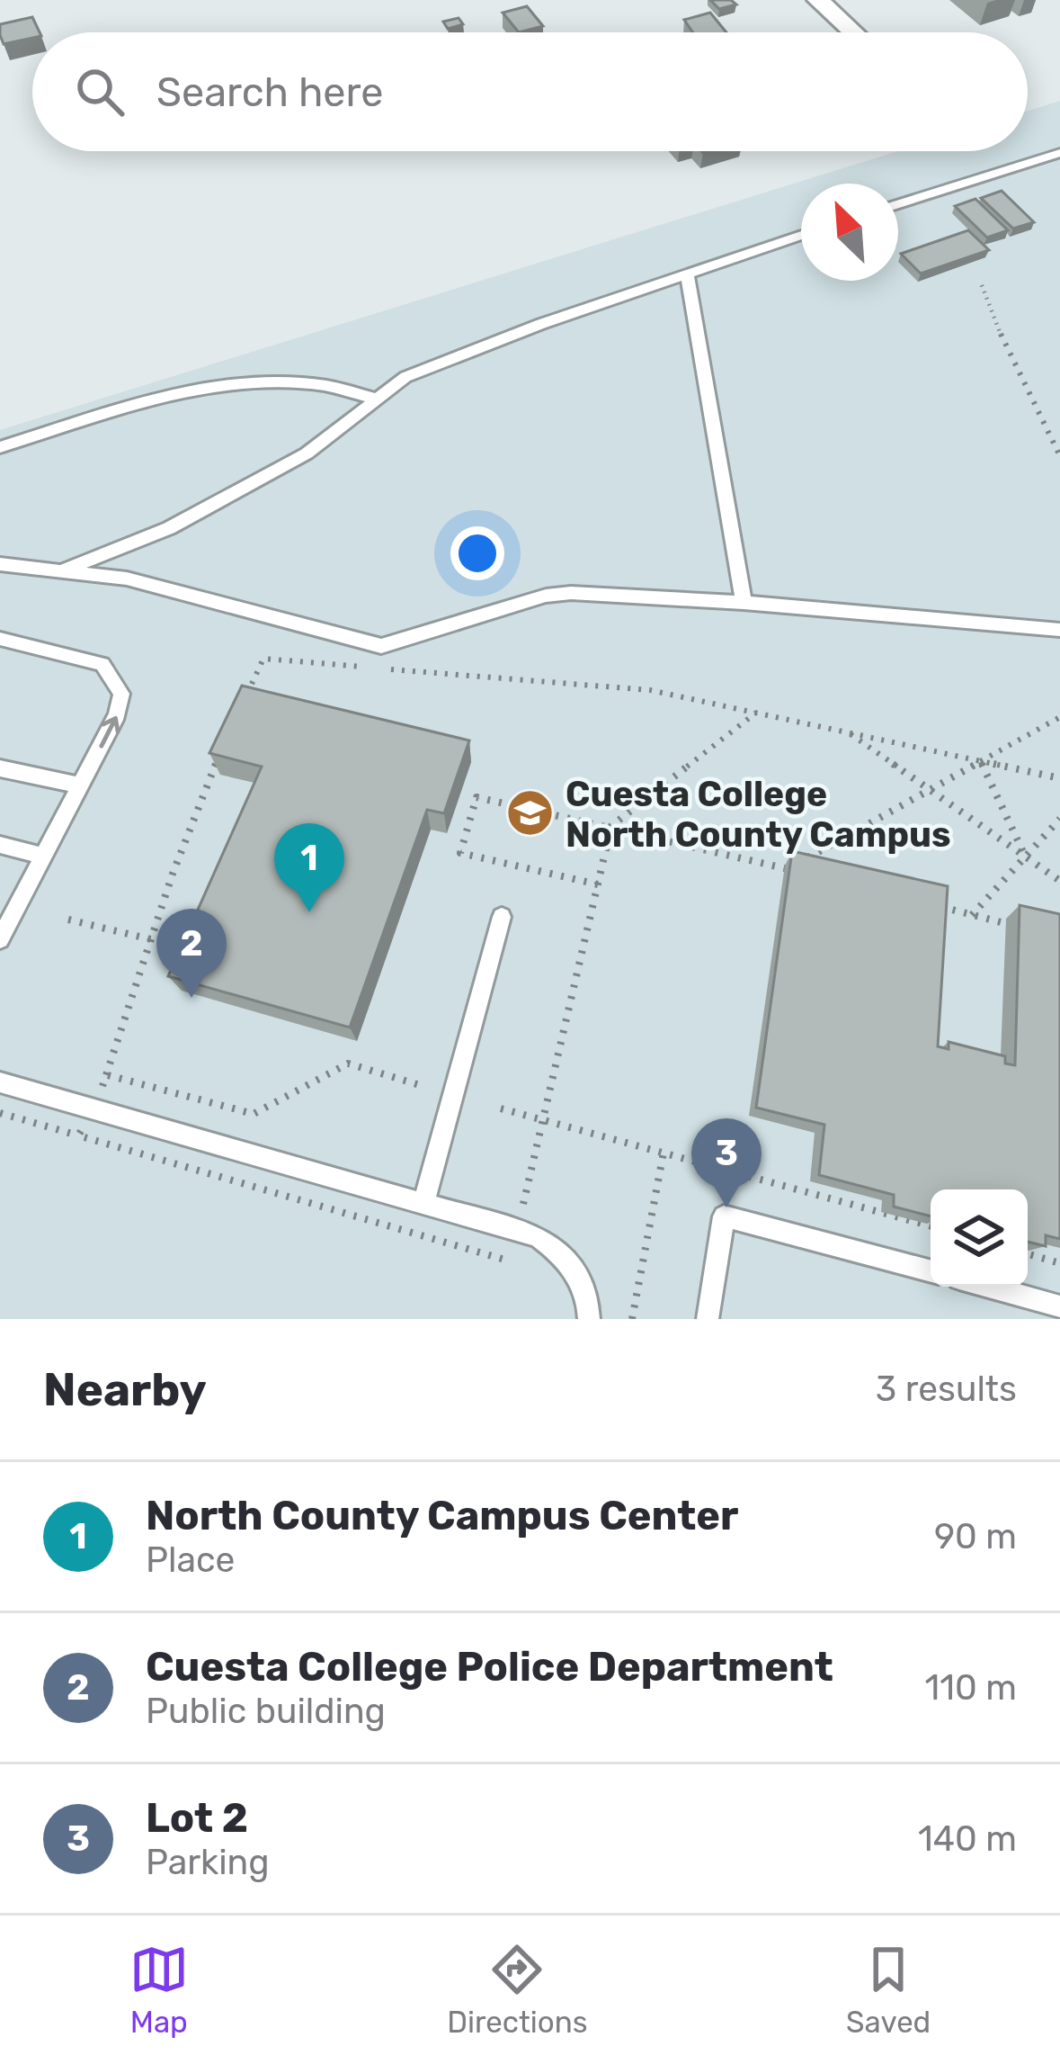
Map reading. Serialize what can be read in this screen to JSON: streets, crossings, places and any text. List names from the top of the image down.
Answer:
{
  "places": {
    "school or university": ["Cuesta College North County Campus"]
  },
  "north": "top left",
  "page": {
    "search": "Search here",
    "pins": ["1", "2", "3"],
    "heading": ["Nearby", "3 results"],
    "list": [
      {
        "mark": "1",
        "name": "North County Campus Center",
        "note": "Place",
        "value": "90 m"
      },
      {
        "mark": "2",
        "name": "Cuesta College Police Department",
        "note": "Public building",
        "value": "110 m"
      },
      {
        "mark": "3",
        "name": "Lot 2",
        "note": "Parking",
        "value": "140 m"
      }
    ],
    "nav": ["Map", "Directions", "Saved"]
  }
}
